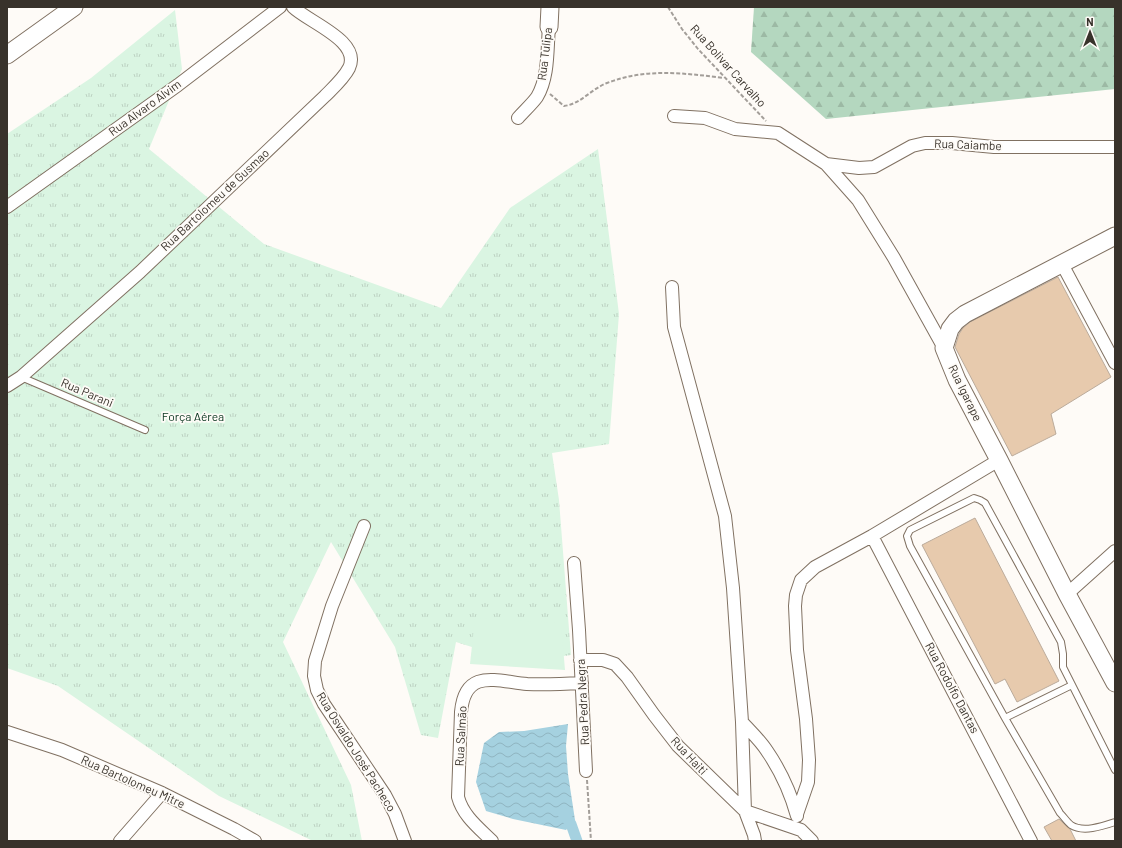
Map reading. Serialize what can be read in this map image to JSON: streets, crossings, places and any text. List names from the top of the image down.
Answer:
{
  "streets": {
    "main road": ["Rua Tulipa", "Rua Igarape"],
    "street": [
      "Rua Alvaro Alvim",
      "Rua Caiambe",
      "Rua Bartolomeu de Gusmao",
      "Rua Rodolfo Dantas",
      "Rua Pedra Negra",
      "Rua Salmão",
      "Rua Osvaldo José Pacheco",
      "Rua Haiti",
      "Rua Bartolomeu Mitre"
    ],
    "lane": ["Rua Parani"],
    "path": ["Rua Bolivar Carvalho"]
  },
  "crossings": [
    ["Rua Bolivar Carvalho", "Rua Igarape"],
    ["Rua Caiambe", "Rua Igarape"],
    ["Rua Bartolomeu de Gusmao", "Rua Parani"],
    ["Rua Pedra Negra", "Rua Salmão"],
    ["Rua Pedra Negra", "Rua Haiti"]
  ],
  "parks": ["Força Aérea"],
  "north": "top"
}
